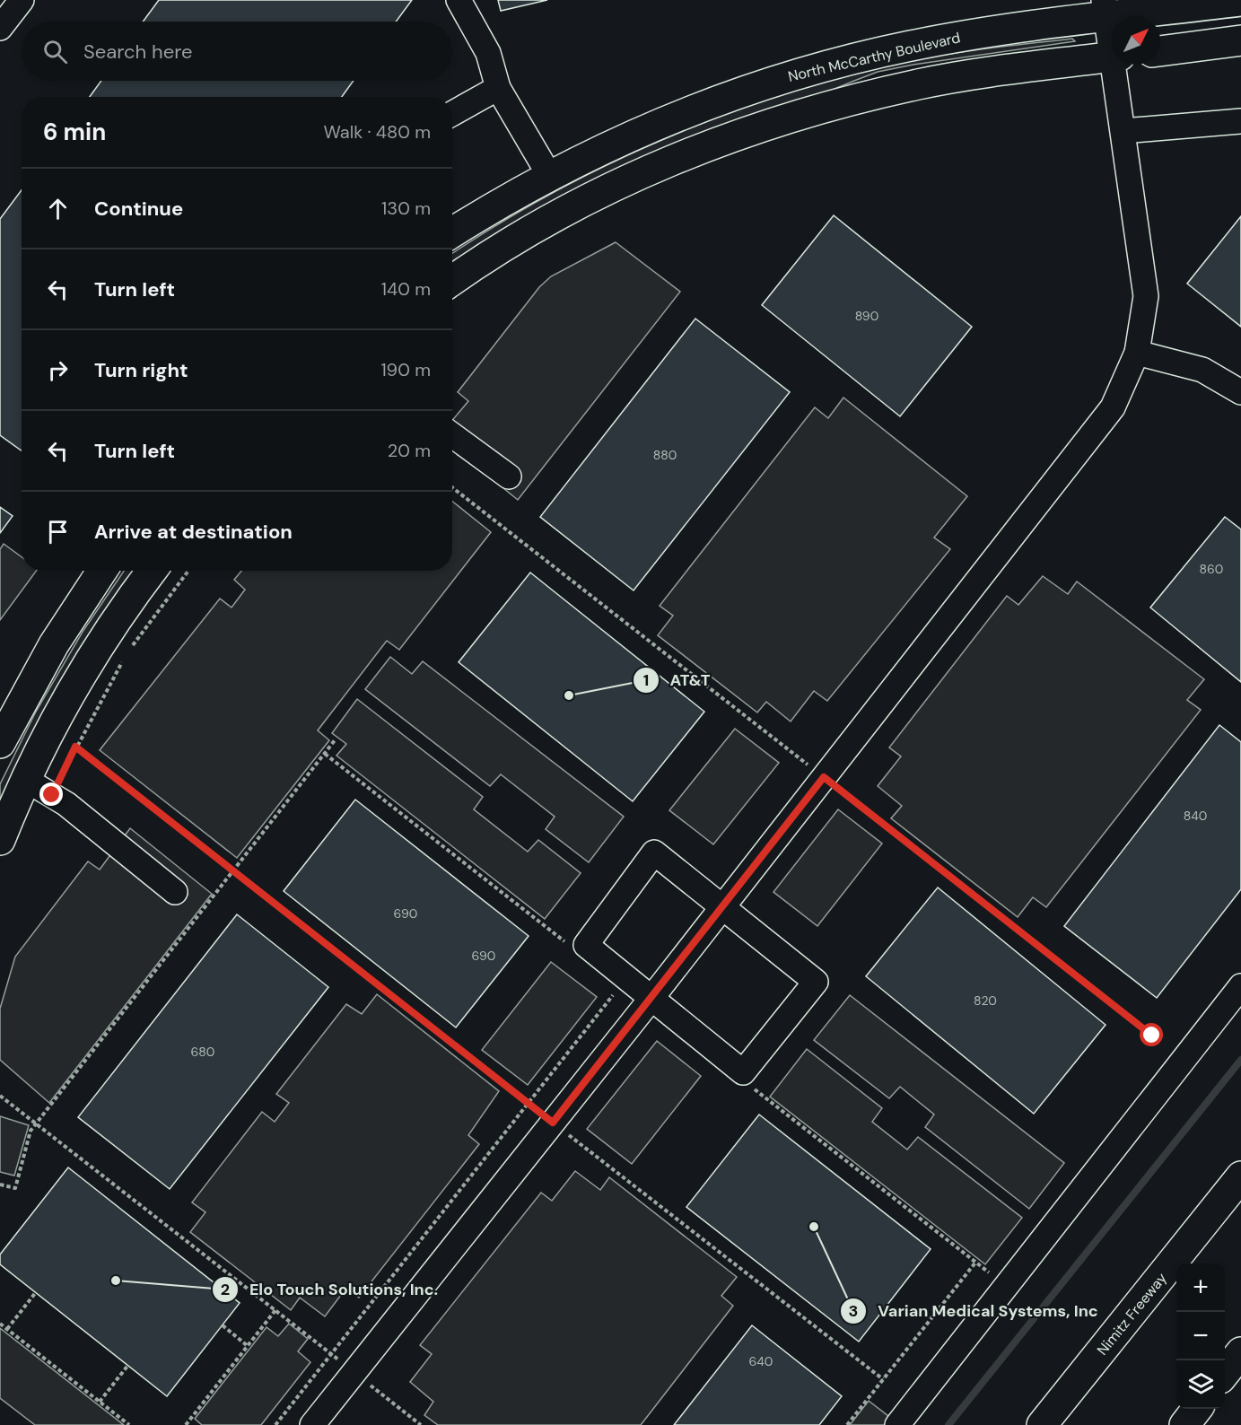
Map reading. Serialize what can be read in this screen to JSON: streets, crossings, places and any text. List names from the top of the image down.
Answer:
{
  "streets": {
    "main road": ["North McCarthy Boulevard", "Nimitz Freeway"]
  },
  "places": ["AT&T", "Varian Medical Systems, Inc", "Elo Touch Solutions, Inc."],
  "house_numbers": [
    "890",
    "880",
    "860",
    "840",
    "690",
    "690",
    "820",
    "680",
    "640"
  ],
  "north": "top right",
  "page": {
    "search": "Search here",
    "heading": ["6 min", "Walk · 480 m"],
    "list": [
      ["Continue", "130 m"],
      ["Turn left", "140 m"],
      ["Turn right", "190 m"],
      ["Turn left", "20 m"],
      "Arrive at destination"
    ],
    "map_buttons": ["+", "−"]
  }
}
